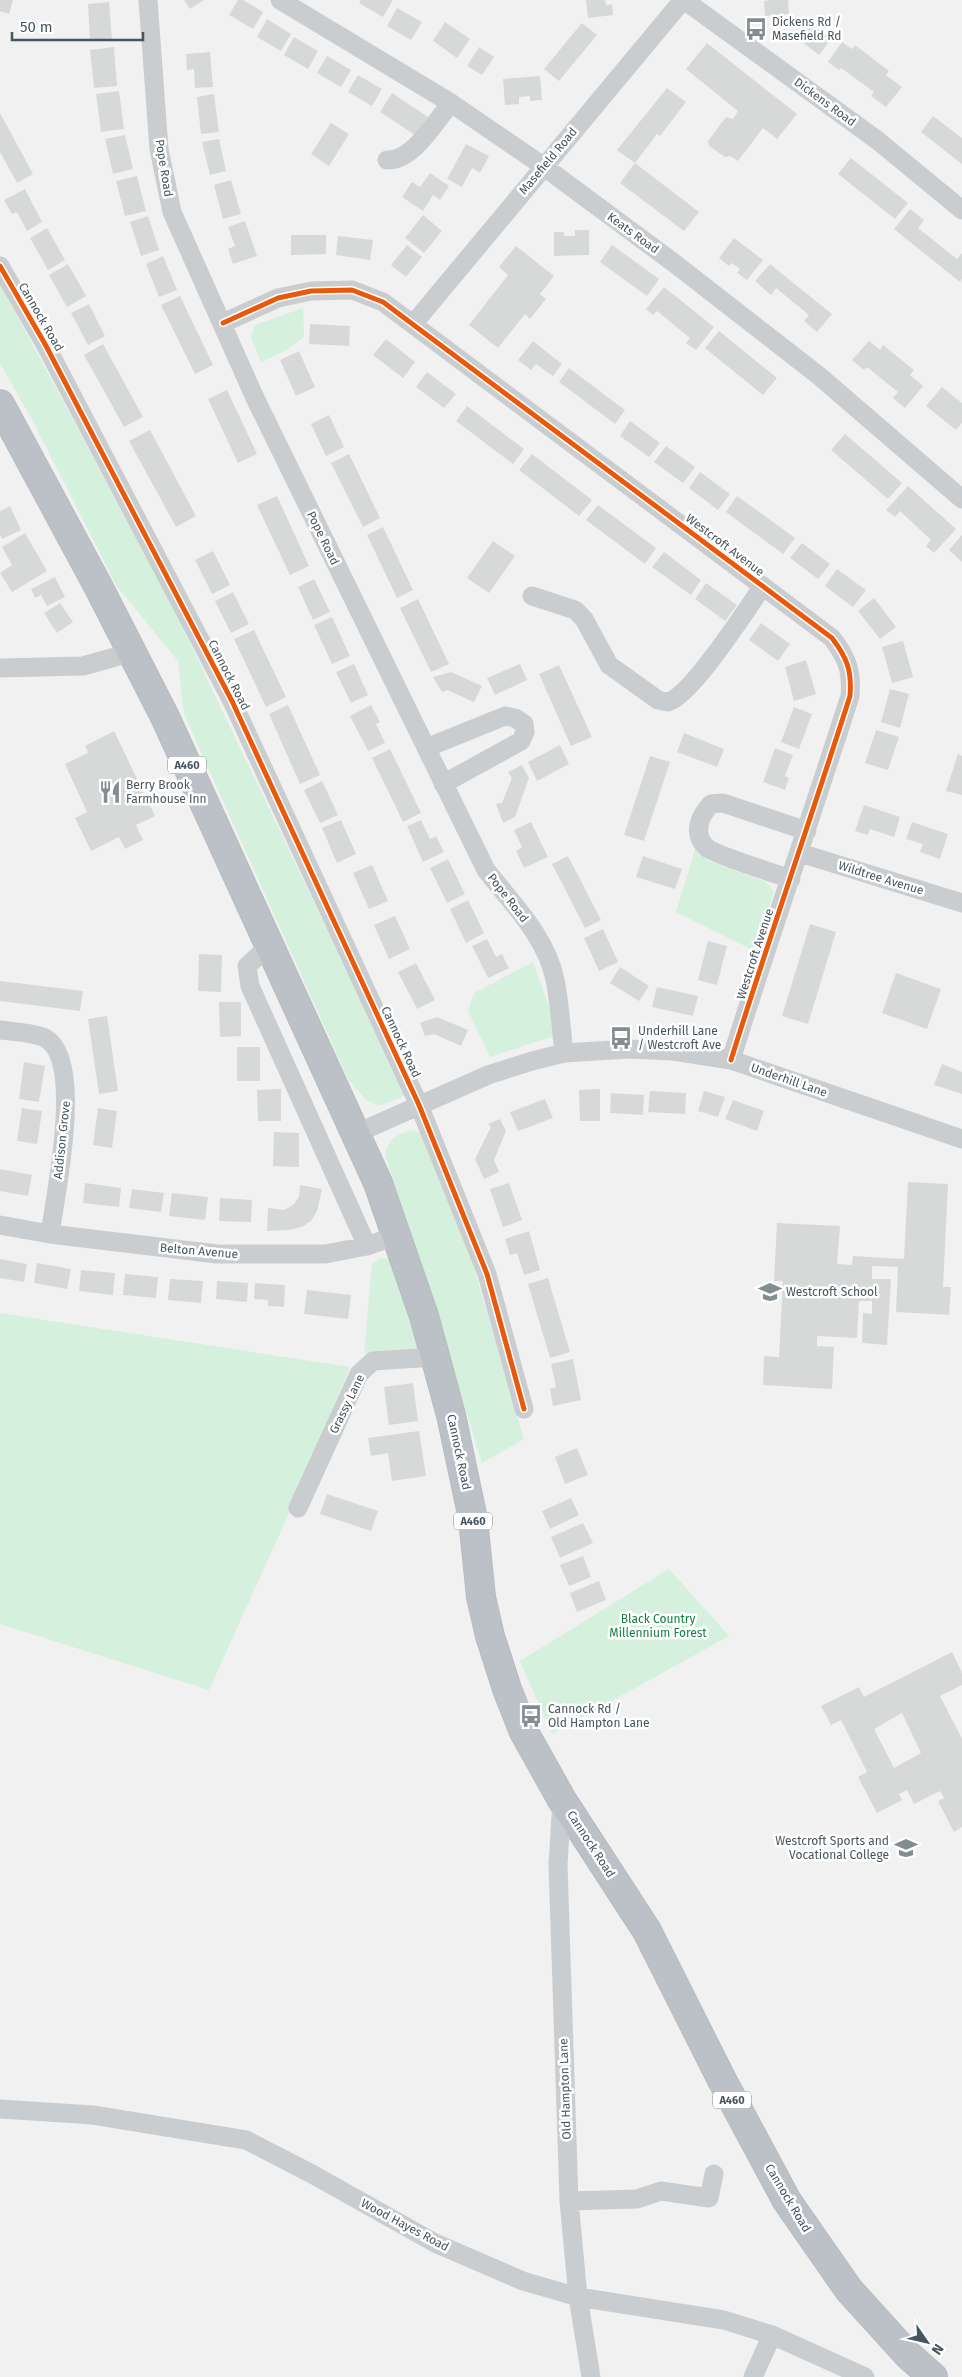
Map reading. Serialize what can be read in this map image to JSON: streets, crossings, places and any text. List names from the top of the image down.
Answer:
{
  "streets": {
    "highway": ["Cannock Road", "A460"],
    "street": [
      "Dickens Road",
      "Masefield Road",
      "Pope Road",
      "Keats Road",
      "Westcroft Avenue",
      "Wildtree Avenue",
      "Underhill Lane",
      "Addison Grove",
      "Belton Avenue",
      "Grassy Lane",
      "Old Hampton Lane",
      "Wood Hayes Road"
    ]
  },
  "crossings": [
    ["Dickens Road", "Masefield Road"],
    ["Masefield Road", "Keats Road"],
    ["Masefield Road", "Westcroft Avenue"],
    ["Pope Road", "Westcroft Avenue"],
    ["Pope Road", "Underhill Lane"],
    ["Cannock Road", "Underhill Lane"],
    ["Cannock Road", "Belton Avenue"],
    ["Cannock Road", "Grassy Lane"],
    ["Cannock Road", "Old Hampton Lane"],
    ["Westcroft Avenue", "Wildtree Avenue"],
    ["Westcroft Avenue", "Underhill Lane"],
    ["Addison Grove", "Belton Avenue"],
    ["Old Hampton Lane", "Wood Hayes Road"]
  ],
  "parks": ["Black Country Millennium Forest"],
  "places": {
    "bus stop": ["Dickens Rd / Masefield Rd", "Underhill Lane / Westcroft Ave", "Cannock Rd / Old Hampton Lane"],
    "restaurant": ["Berry Brook Farmhouse Inn"],
    "school or university": ["Westcroft School", "Westcroft Sports and Vocational College"]
  },
  "scale_bar": "50 m",
  "north": "bottom right"
}
